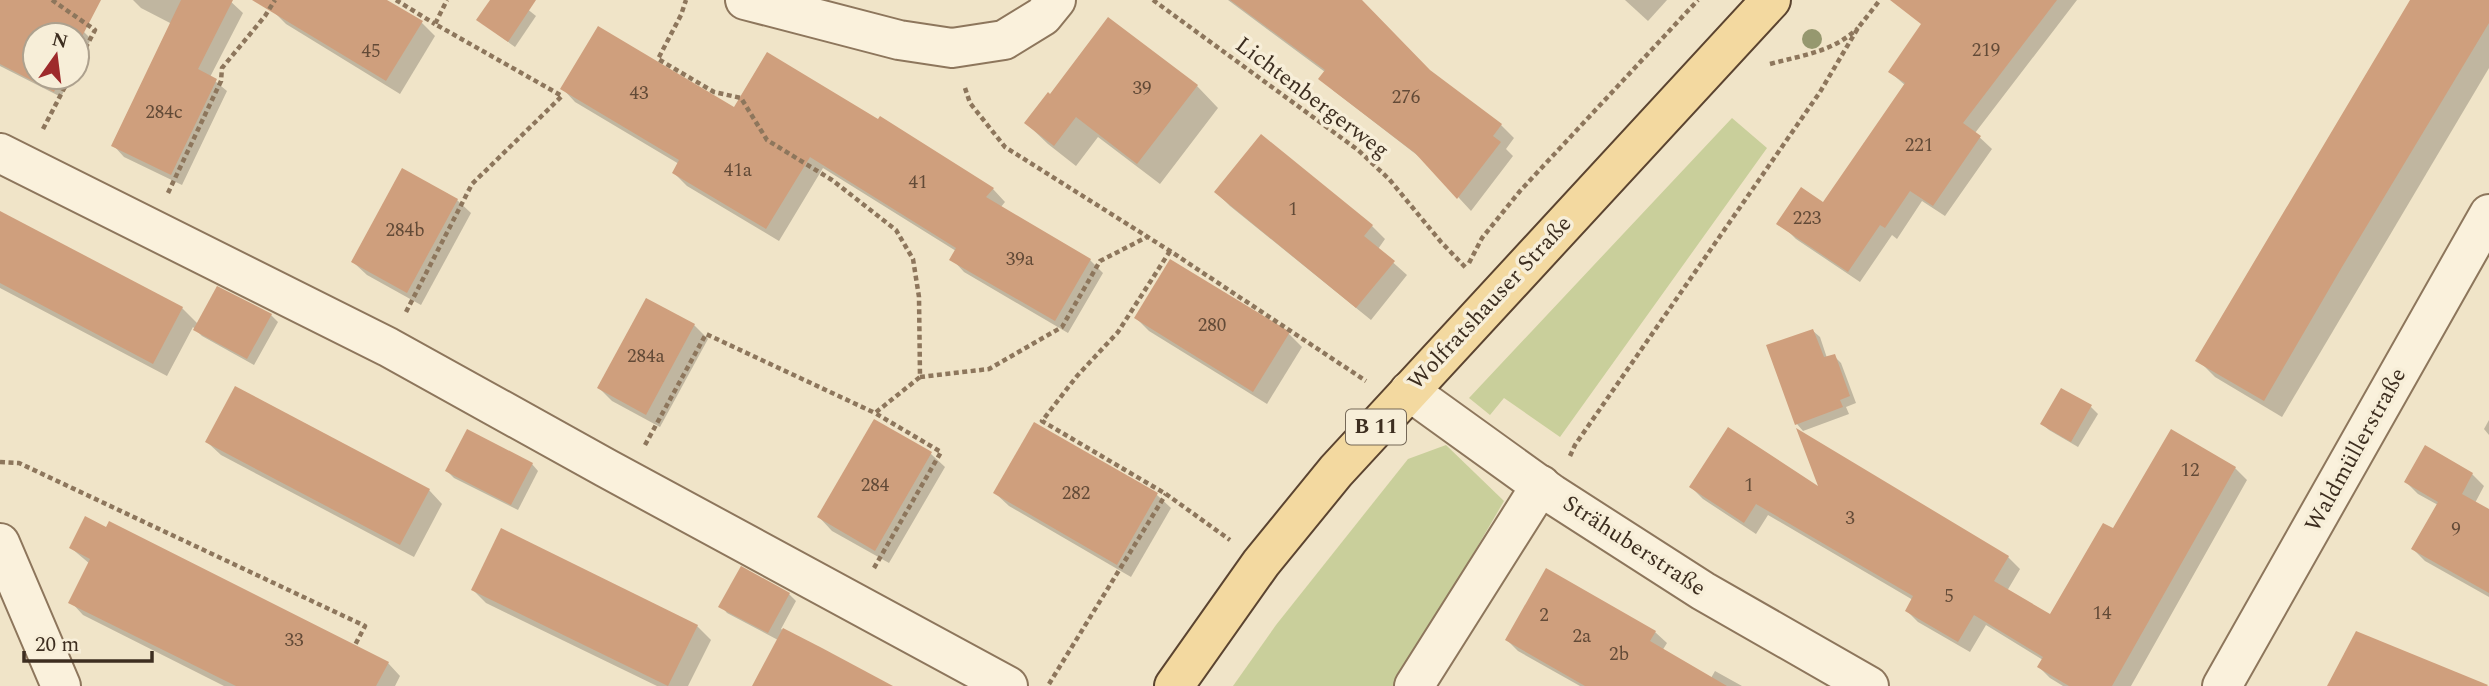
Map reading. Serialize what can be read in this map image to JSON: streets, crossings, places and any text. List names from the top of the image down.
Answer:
{
  "streets": {
    "main road": ["Wolfratshauser Straße", "B 11"],
    "street": ["Waldmüllerstraße", "Strähuberstraße"],
    "path": ["Lichtenbergerweg"]
  },
  "crossings": [
    ["Lichtenbergerweg", "Wolfratshauser Straße"],
    ["Wolfratshauser Straße", "Strähuberstraße"]
  ],
  "house_numbers": [
    "219",
    "45",
    "39",
    "43",
    "276",
    "284c",
    "221",
    "41a",
    "41",
    "1",
    "223",
    "284b",
    "39a",
    "280",
    "284a",
    "12",
    "284",
    "1",
    "282",
    "3",
    "9",
    "5",
    "14",
    "2",
    "2a",
    "33",
    "2b"
  ],
  "scale_bar": "20 m",
  "north": "top"
}
